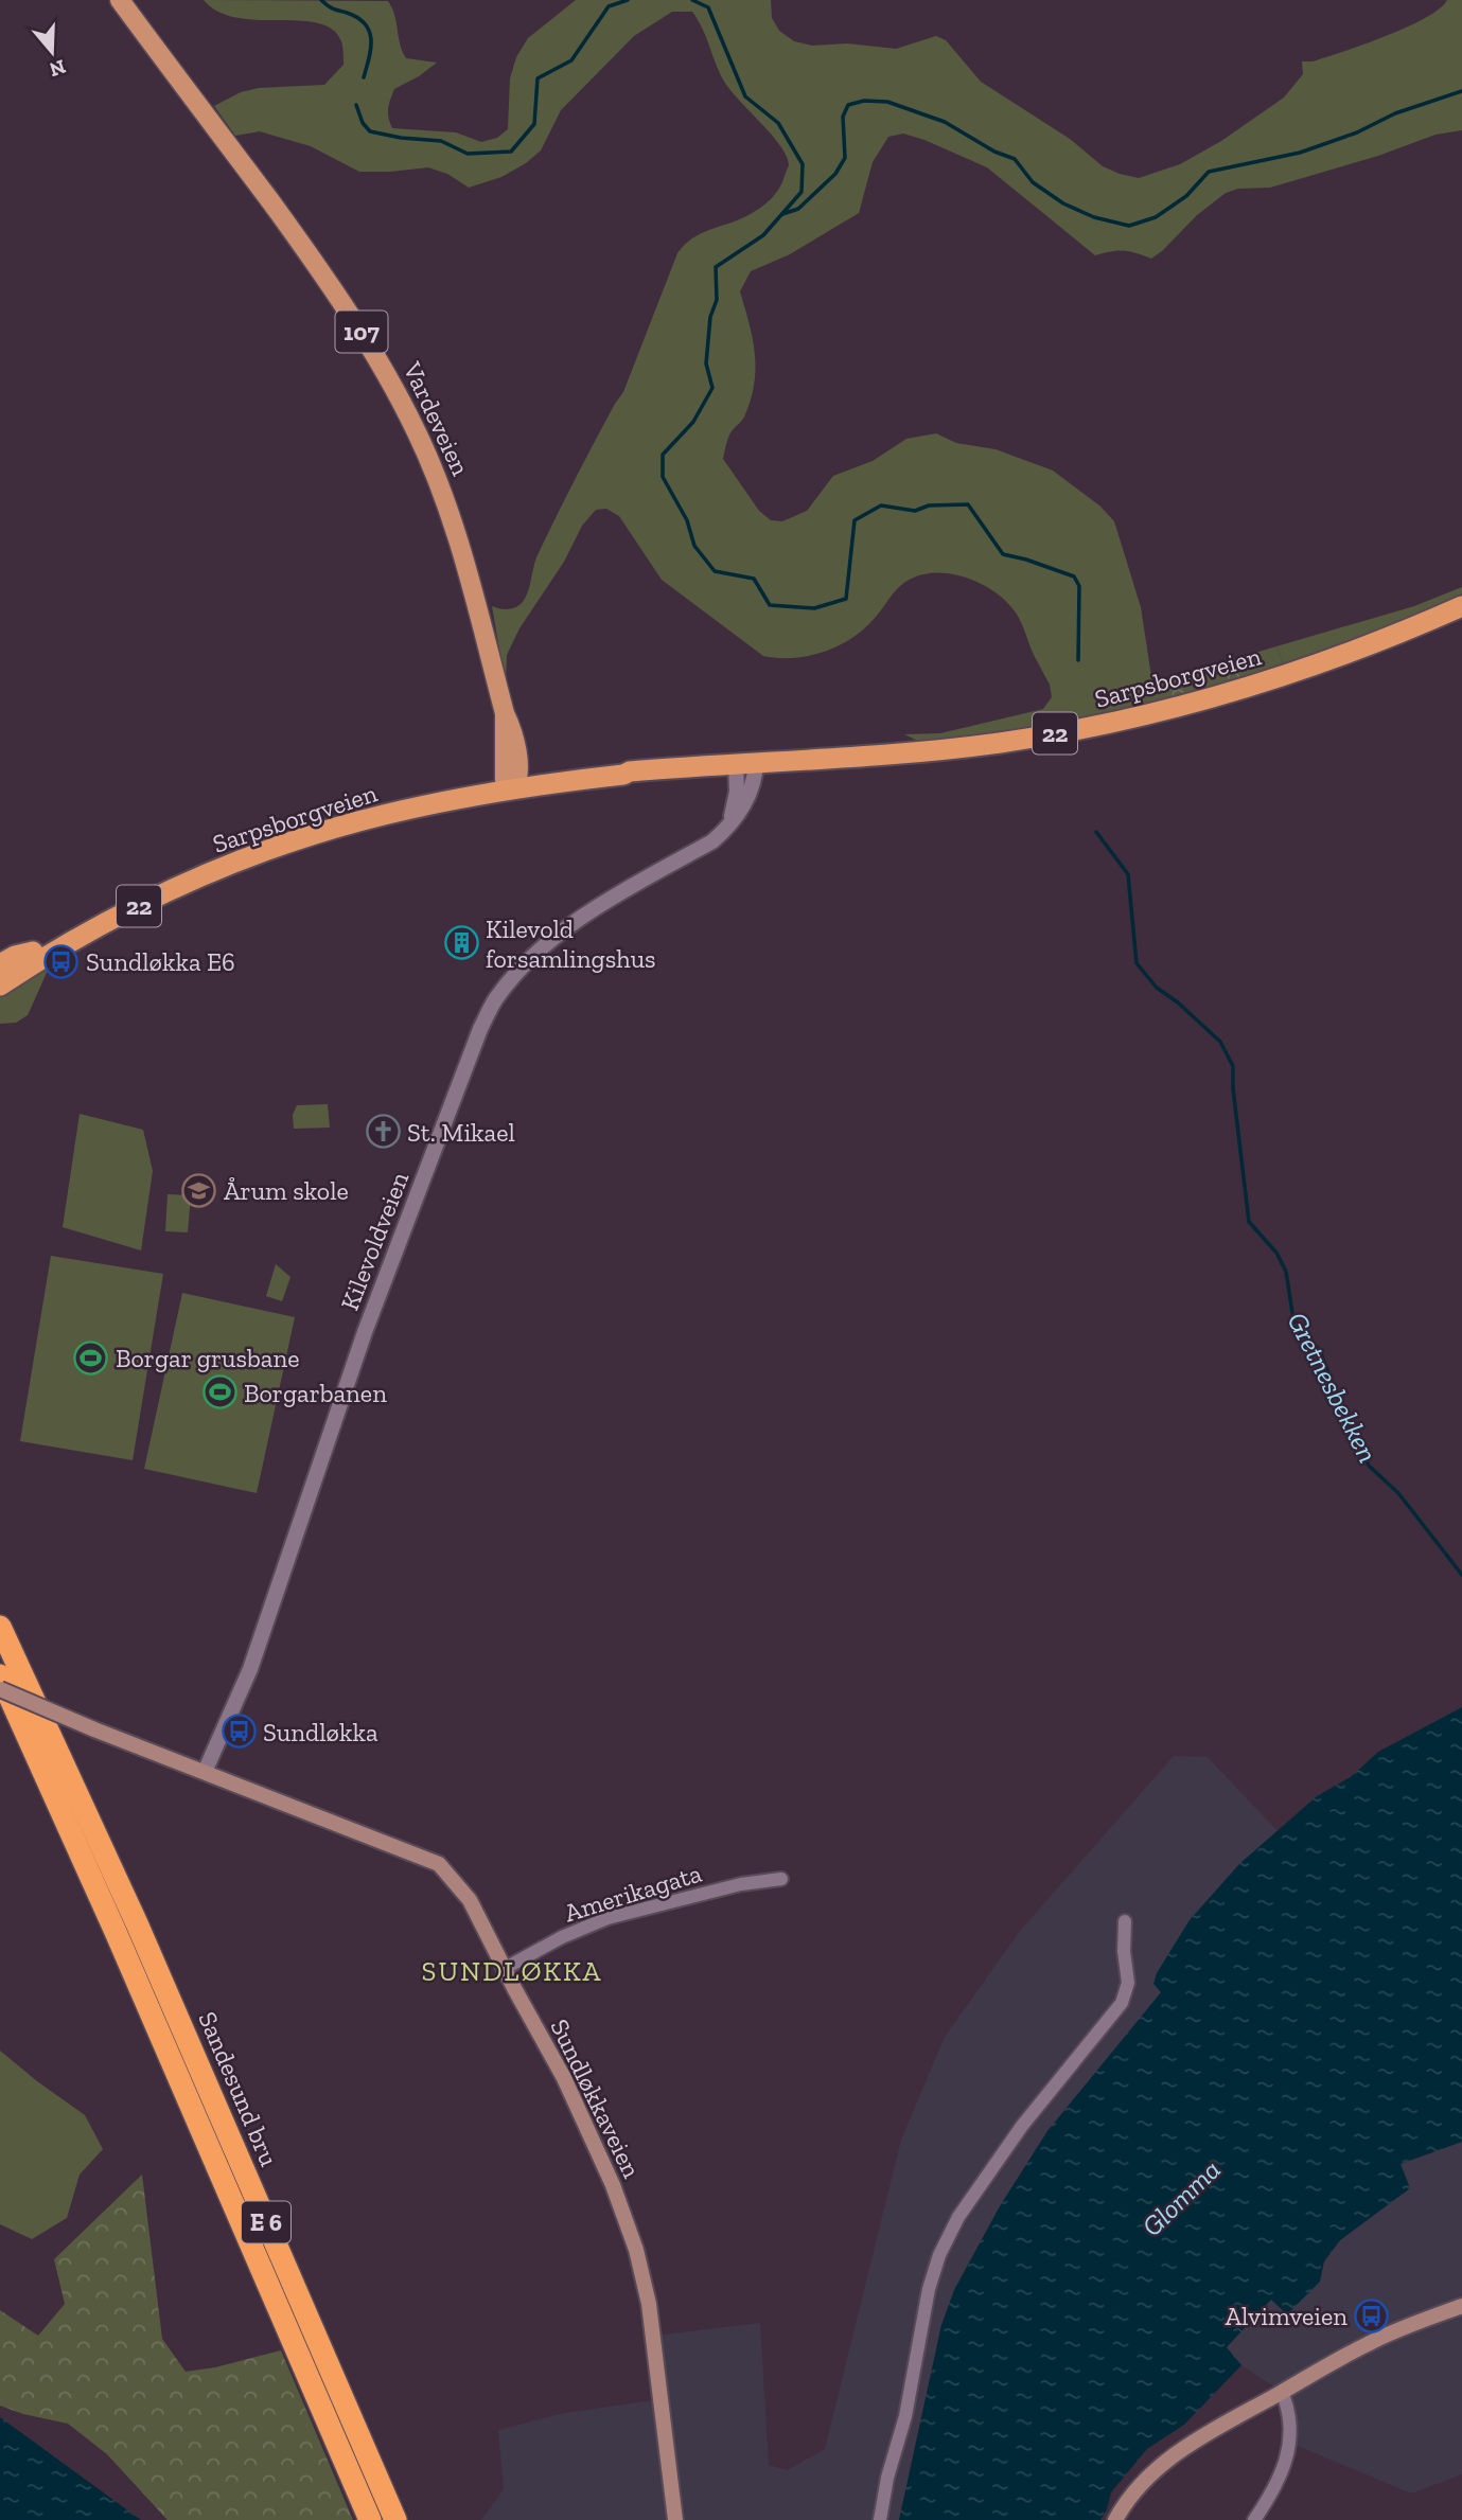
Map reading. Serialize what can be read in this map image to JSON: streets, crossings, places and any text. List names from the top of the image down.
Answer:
{
  "streets": {
    "highway": [
      "Sarpsborgveien",
      "22",
      "Sandesund bru",
      "E 6"
    ],
    "main road": ["107", "Vardeveien", "Sundløkkaveien"],
    "street": ["Kilevoldveien", "Amerikagata"]
  },
  "crossings": [
    ["Vardeveien", "Sarpsborgveien"],
    ["Sarpsborgveien", "22"],
    ["Sarpsborgveien", "Kilevoldveien"],
    ["Kilevoldveien", "Sundløkkaveien"],
    ["Amerikagata", "Sundløkkaveien"]
  ],
  "districts": ["SUNDLØKKA"],
  "water": ["Gretnesbekken", "Glomma"],
  "places": {
    "building": ["Kilevold forsamlingshus"],
    "bus stop": ["Sundløkka E6", "Sundløkka", "Alvimveien"],
    "church": ["St. Mikael"],
    "school or university": ["Årum skole"],
    "sports": ["Borgar grusbane", "Borgarbanen"]
  },
  "north": "bottom"
}
